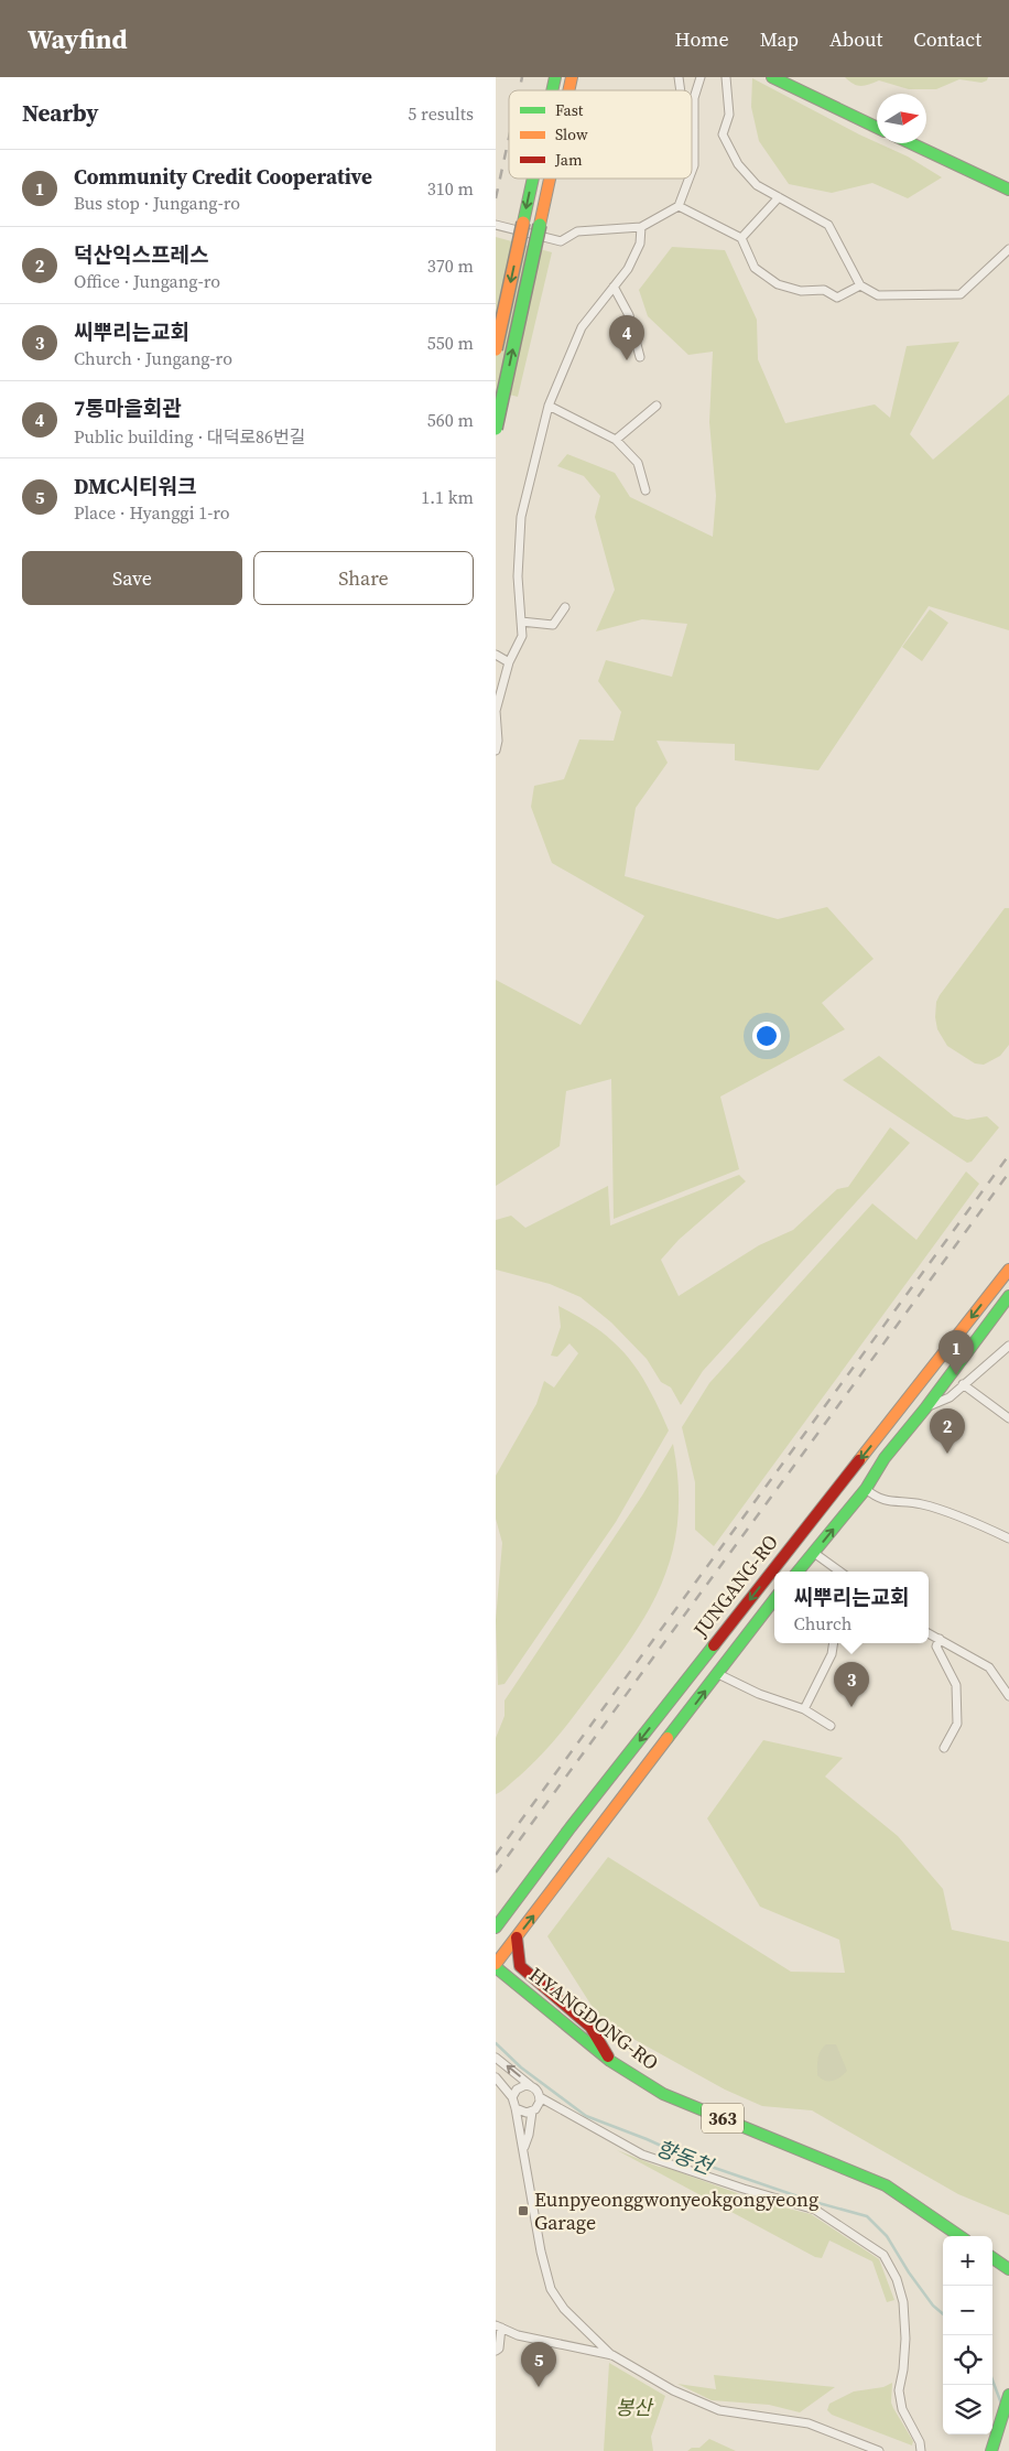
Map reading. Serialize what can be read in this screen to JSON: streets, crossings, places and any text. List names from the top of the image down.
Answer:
{
  "streets": {
    "main road": ["JUNGANG-RO", "HYANGDONG-RO", "363"]
  },
  "crossings": [
    ["JUNGANG-RO", "HYANGDONG-RO"]
  ],
  "water": ["향동천"],
  "parks": ["봉산"],
  "places": {
    "transit": ["Eunpyeonggwonyeokgongyeong Garage"]
  },
  "legend": ["Fast", "Slow", "Jam"],
  "north": "right",
  "page": {
    "header": "Wayfind",
    "nav": [
      "Home",
      "Map",
      "About",
      "Contact"
    ],
    "heading": ["Nearby", "5 results"],
    "list": [
      {
        "mark": "1",
        "name": "Community Credit Cooperative",
        "note": "Bus stop · Jungang-ro",
        "value": "310 m"
      },
      {
        "mark": "2",
        "name": "덕산익스프레스",
        "note": "Office · Jungang-ro",
        "value": "370 m"
      },
      {
        "mark": "3",
        "name": "씨뿌리는교회",
        "note": "Church · Jungang-ro",
        "value": "550 m"
      },
      {
        "mark": "4",
        "name": "7통마을회관",
        "note": "Public building · 대덕로86번길",
        "value": "560 m"
      },
      {
        "mark": "5",
        "name": "DMC시티워크",
        "note": "Place · Hyanggi 1-ro",
        "value": "1.1 km"
      }
    ],
    "pins": [
      "4",
      "1",
      "2",
      "3",
      "5"
    ],
    "buttons": ["Save", "Share"],
    "popup": ["씨뿌리는교회", "Church"],
    "map_buttons": ["+", "−"]
  }
}
